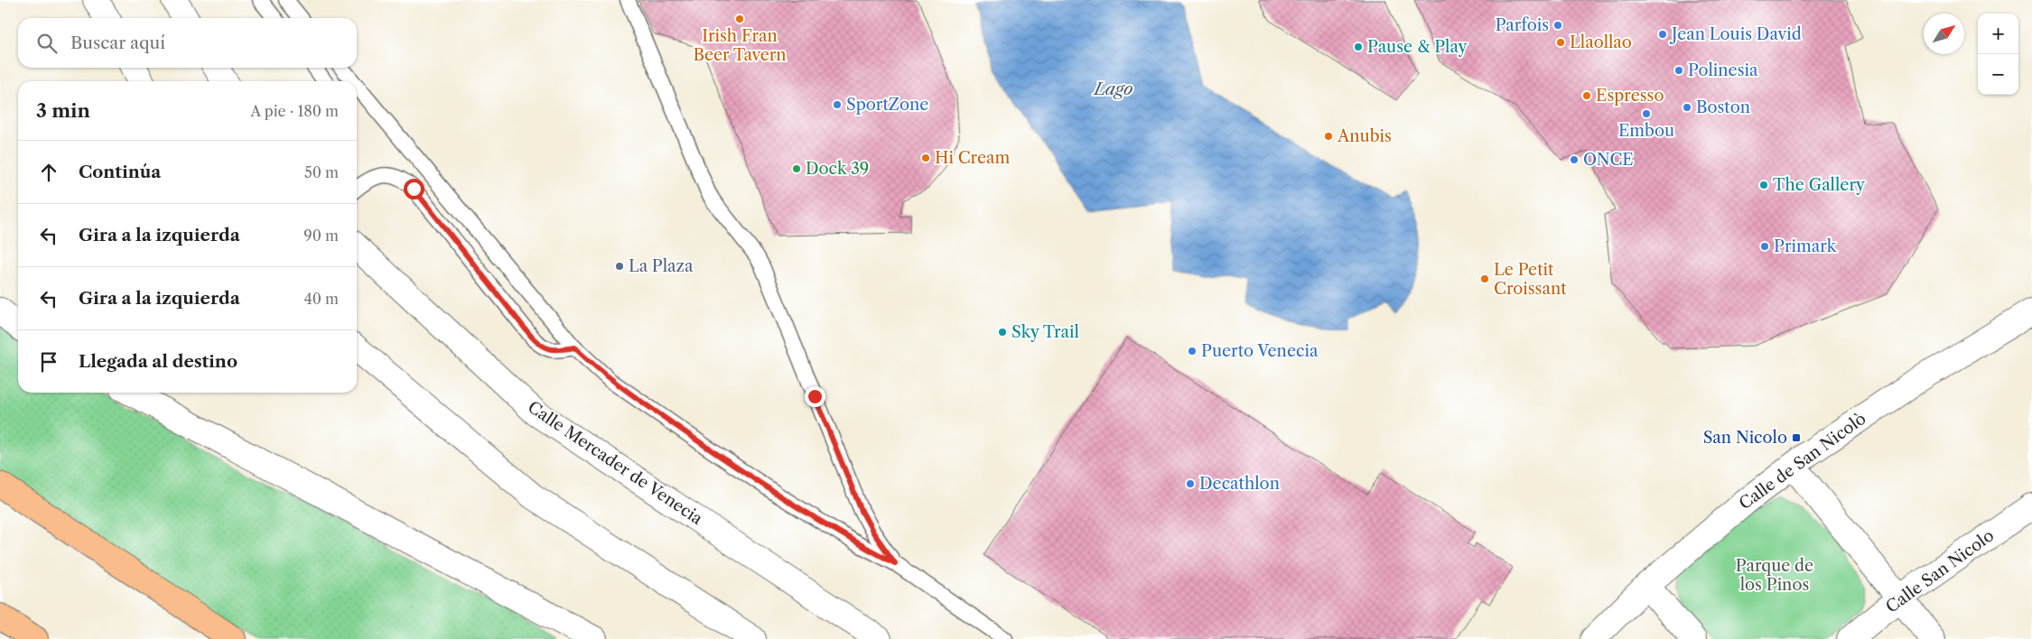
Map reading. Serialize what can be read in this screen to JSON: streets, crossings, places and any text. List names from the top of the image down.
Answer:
{
  "streets": {
    "street": ["Calle de San Nicolò", "Calle Mercader de Venecia", "Calle San Nicolo"]
  },
  "water": ["Lago"],
  "parks": ["Parque de los Pinos"],
  "places": {
    "other": [
      "Irish Fran Beer Tavern",
      "Parfois",
      "Jean Louis David",
      "Llaollao",
      "Pause & Play",
      "Polinesia",
      "Espresso",
      "SportZone",
      "Boston",
      "Embou",
      "Anubis",
      "Hi Cream",
      "ONCE",
      "Dock 39",
      "The Gallery",
      "Primark",
      "La Plaza",
      "Le Petit Croissant",
      "Sky Trail",
      "Puerto Venecia",
      "Decathlon"
    ],
    "transit": ["San Nicolo"]
  },
  "north": "top right",
  "page": {
    "map_buttons": ["+", "−"],
    "search": "Buscar aquí",
    "heading": ["3 min", "A pie · 180 m"],
    "list": [
      ["Continúa", "50 m"],
      ["Gira a la izquierda", "90 m"],
      ["Gira a la izquierda", "40 m"],
      "Llegada al destino"
    ]
  }
}
